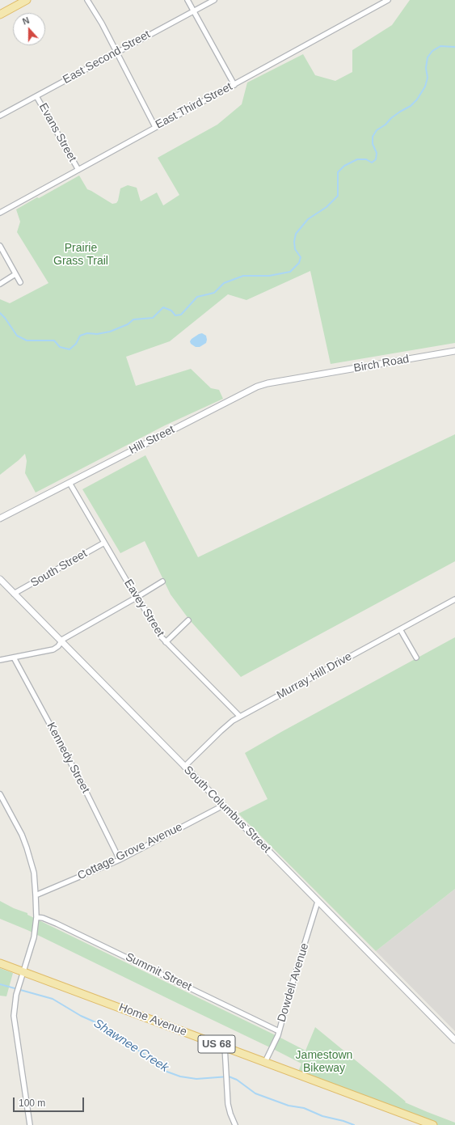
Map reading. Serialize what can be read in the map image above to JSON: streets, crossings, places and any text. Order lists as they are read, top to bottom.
{
  "streets": {
    "main road": ["Home Avenue", "US 68"],
    "street": [
      "East Second Street",
      "East Third Street",
      "Evans Street",
      "Birch Road",
      "Hill Street",
      "South Street",
      "Eavey Street",
      "Murray Hill Drive",
      "Kennedy Street",
      "South Columbus Street",
      "Cottage Grove Avenue",
      "Summit Street",
      "Dowdell Avenue"
    ]
  },
  "crossings": [
    ["East Second Street", "Evans Street"],
    ["East Third Street", "Evans Street"],
    ["Birch Road", "Hill Street"],
    ["Hill Street", "Eavey Street"],
    ["South Street", "Eavey Street"],
    ["South Street", "South Columbus Street"],
    ["Eavey Street", "Murray Hill Drive"],
    ["Murray Hill Drive", "South Columbus Street"],
    ["Kennedy Street", "Cottage Grove Avenue"],
    ["South Columbus Street", "Cottage Grove Avenue"],
    ["South Columbus Street", "Dowdell Avenue"],
    ["Summit Street", "Dowdell Avenue"],
    ["Dowdell Avenue", "Home Avenue"]
  ],
  "water": ["Shawnee Creek"],
  "parks": ["Prairie Grass Trail", "Jamestown Bikeway"],
  "scale_bar": "100 m",
  "north": "top"
}
